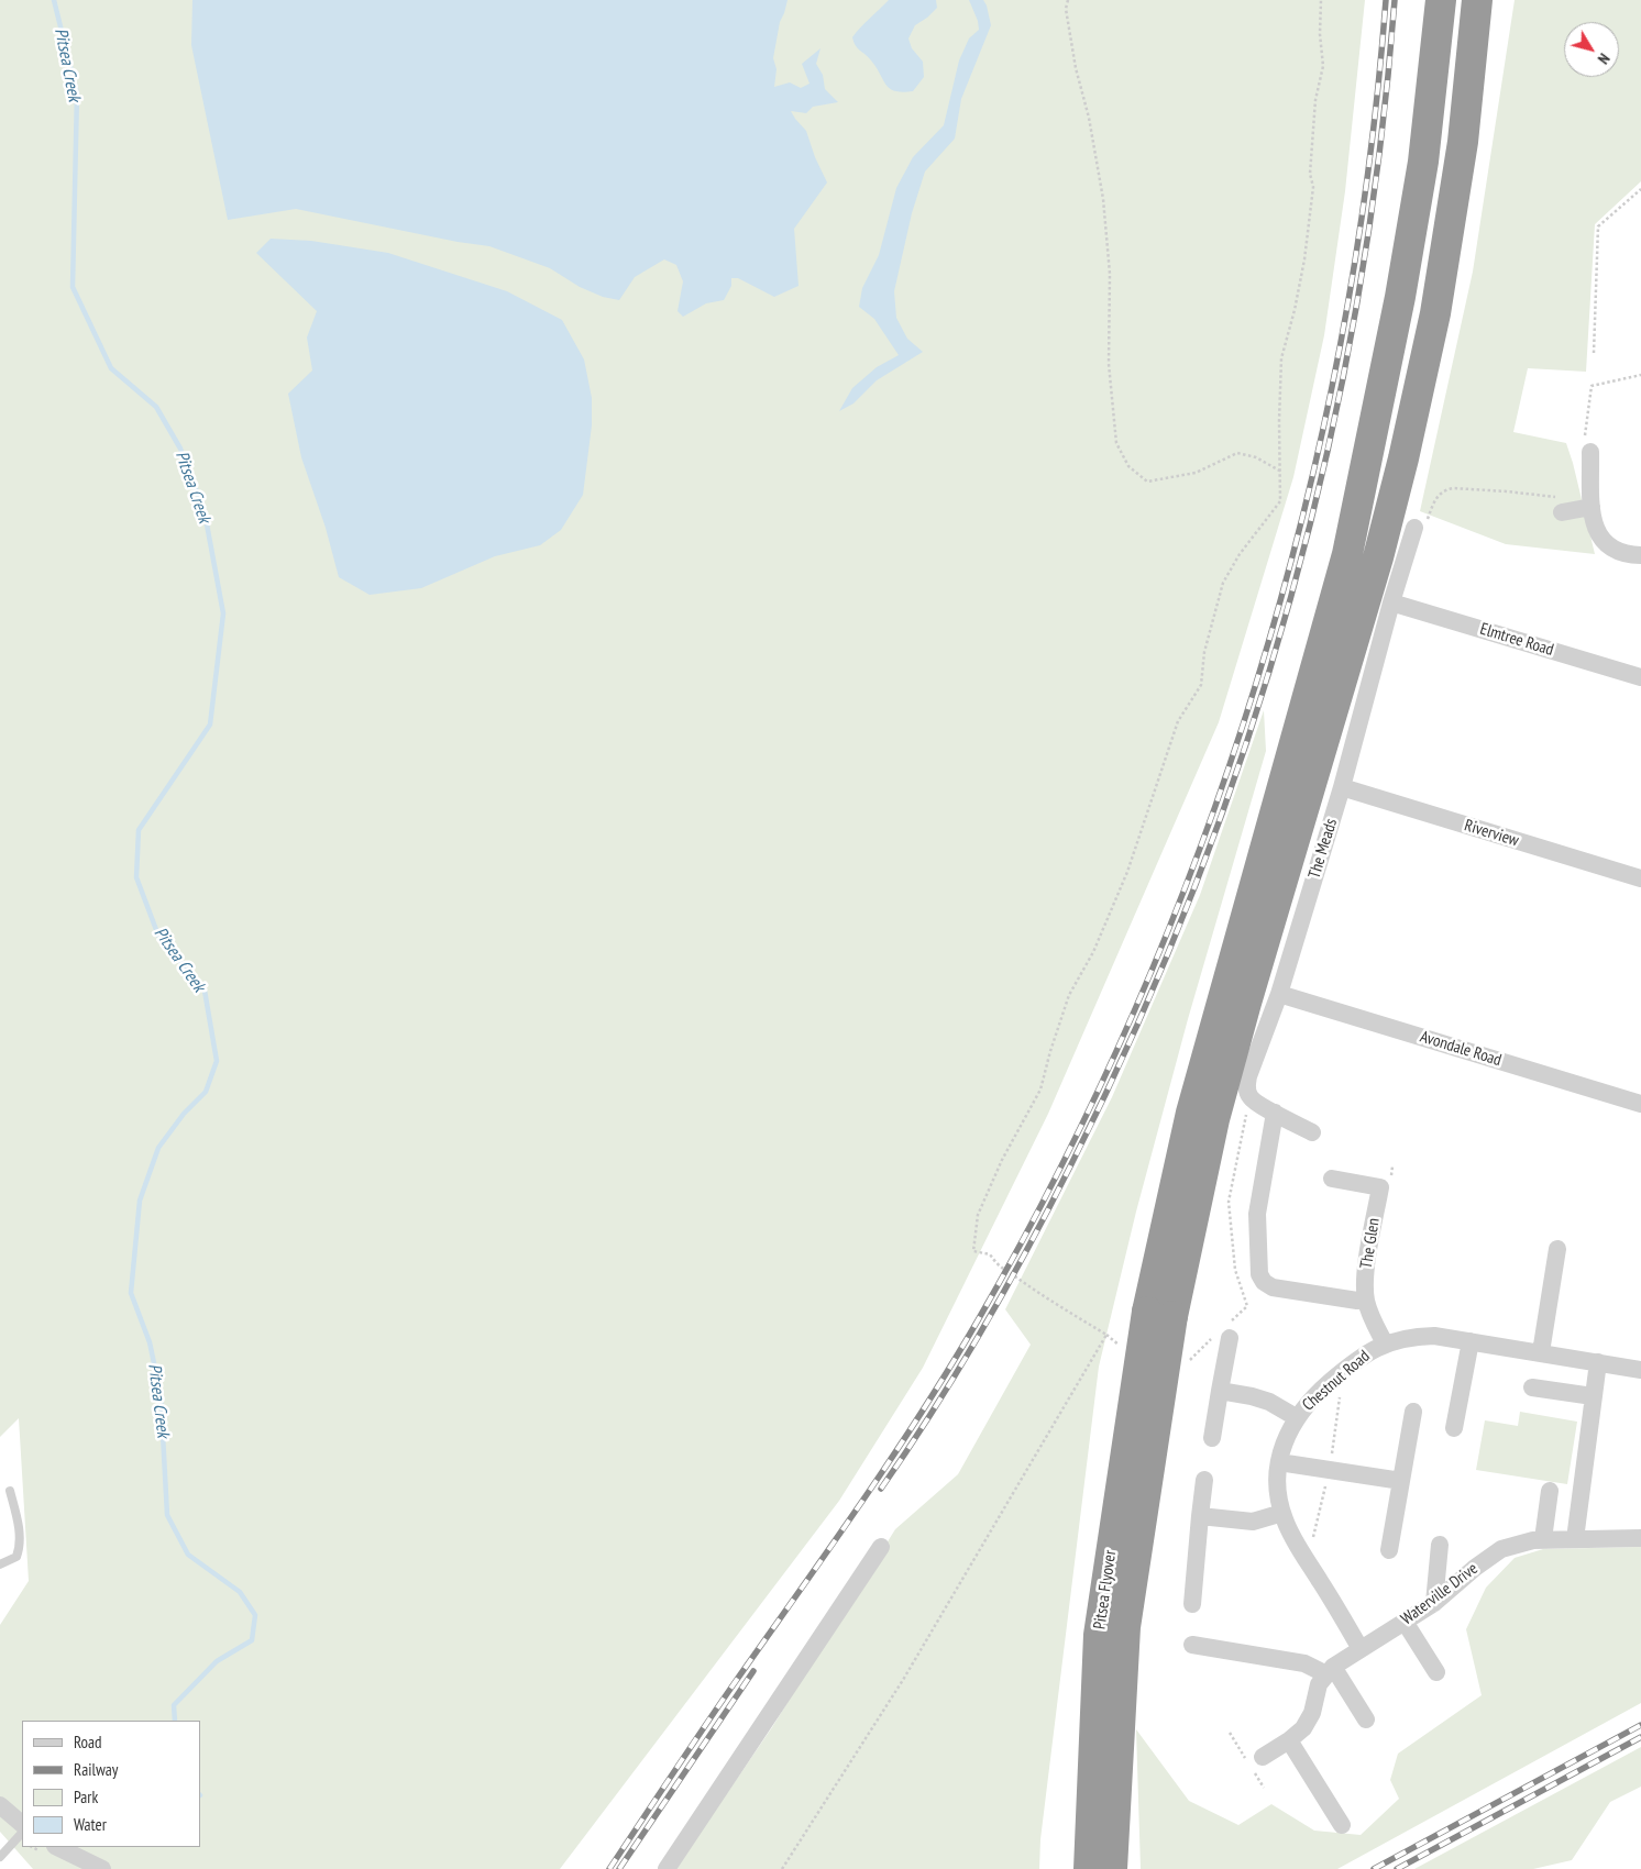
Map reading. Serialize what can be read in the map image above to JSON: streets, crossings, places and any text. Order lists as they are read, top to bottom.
{
  "streets": {
    "highway": ["Pitsea Flyover"],
    "street": [
      "Elmtree Road",
      "Riverview",
      "The Meads",
      "Avondale Road",
      "The Glen",
      "Chestnut Road",
      "Waterville Drive"
    ]
  },
  "crossings": [
    ["Elmtree Road", "The Meads"],
    ["Riverview", "The Meads"],
    ["The Meads", "Avondale Road"],
    ["The Glen", "Chestnut Road"],
    ["Chestnut Road", "Waterville Drive"]
  ],
  "water": ["Pitsea Creek"],
  "legend": [
    "Road",
    "Railway",
    "Park",
    "Water"
  ],
  "north": "bottom right"
}
